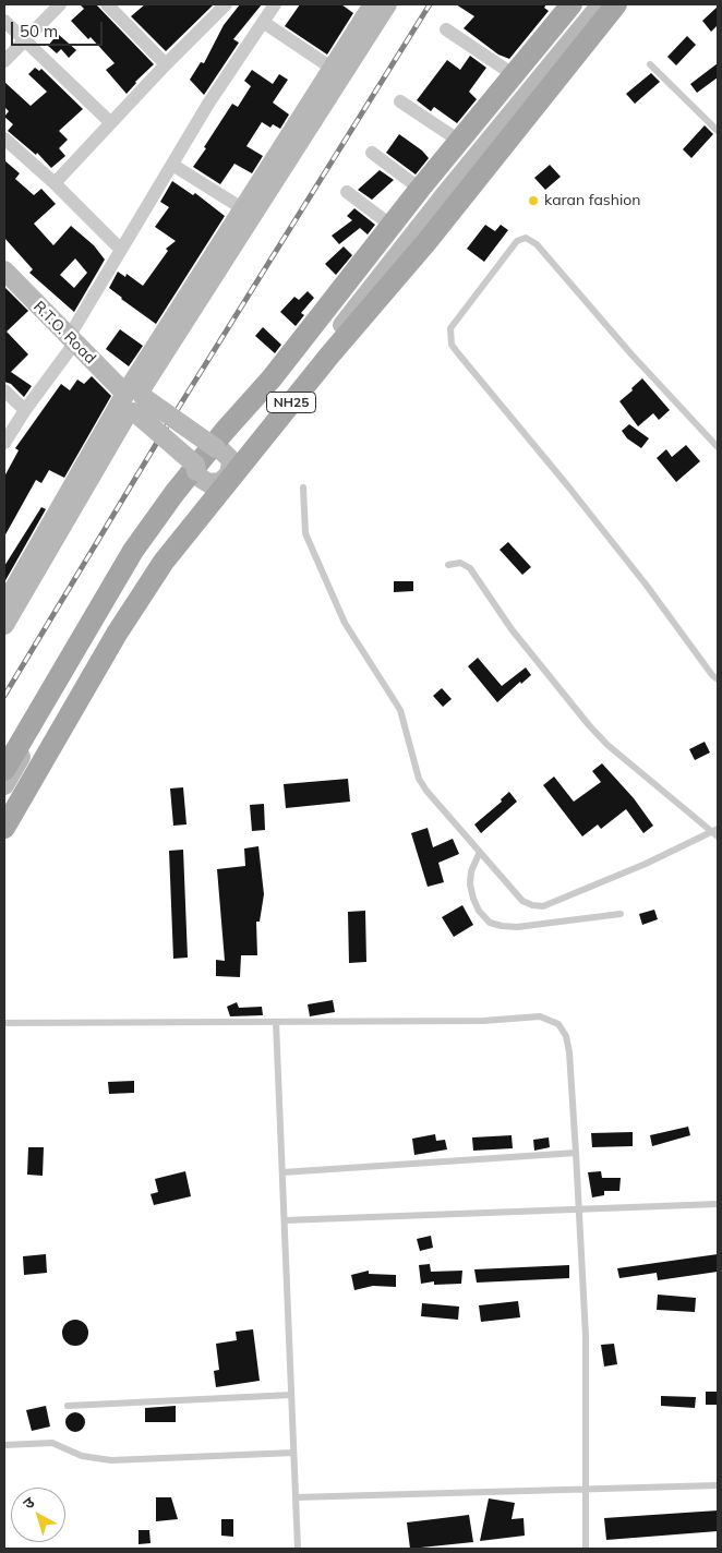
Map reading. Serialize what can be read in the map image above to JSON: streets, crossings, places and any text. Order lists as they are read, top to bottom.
{
  "streets": {
    "main road": ["NH25"],
    "street": ["R.T.O. Road"]
  },
  "places": ["karan fashion"],
  "scale_bar": "50 m",
  "north": "top left"
}
